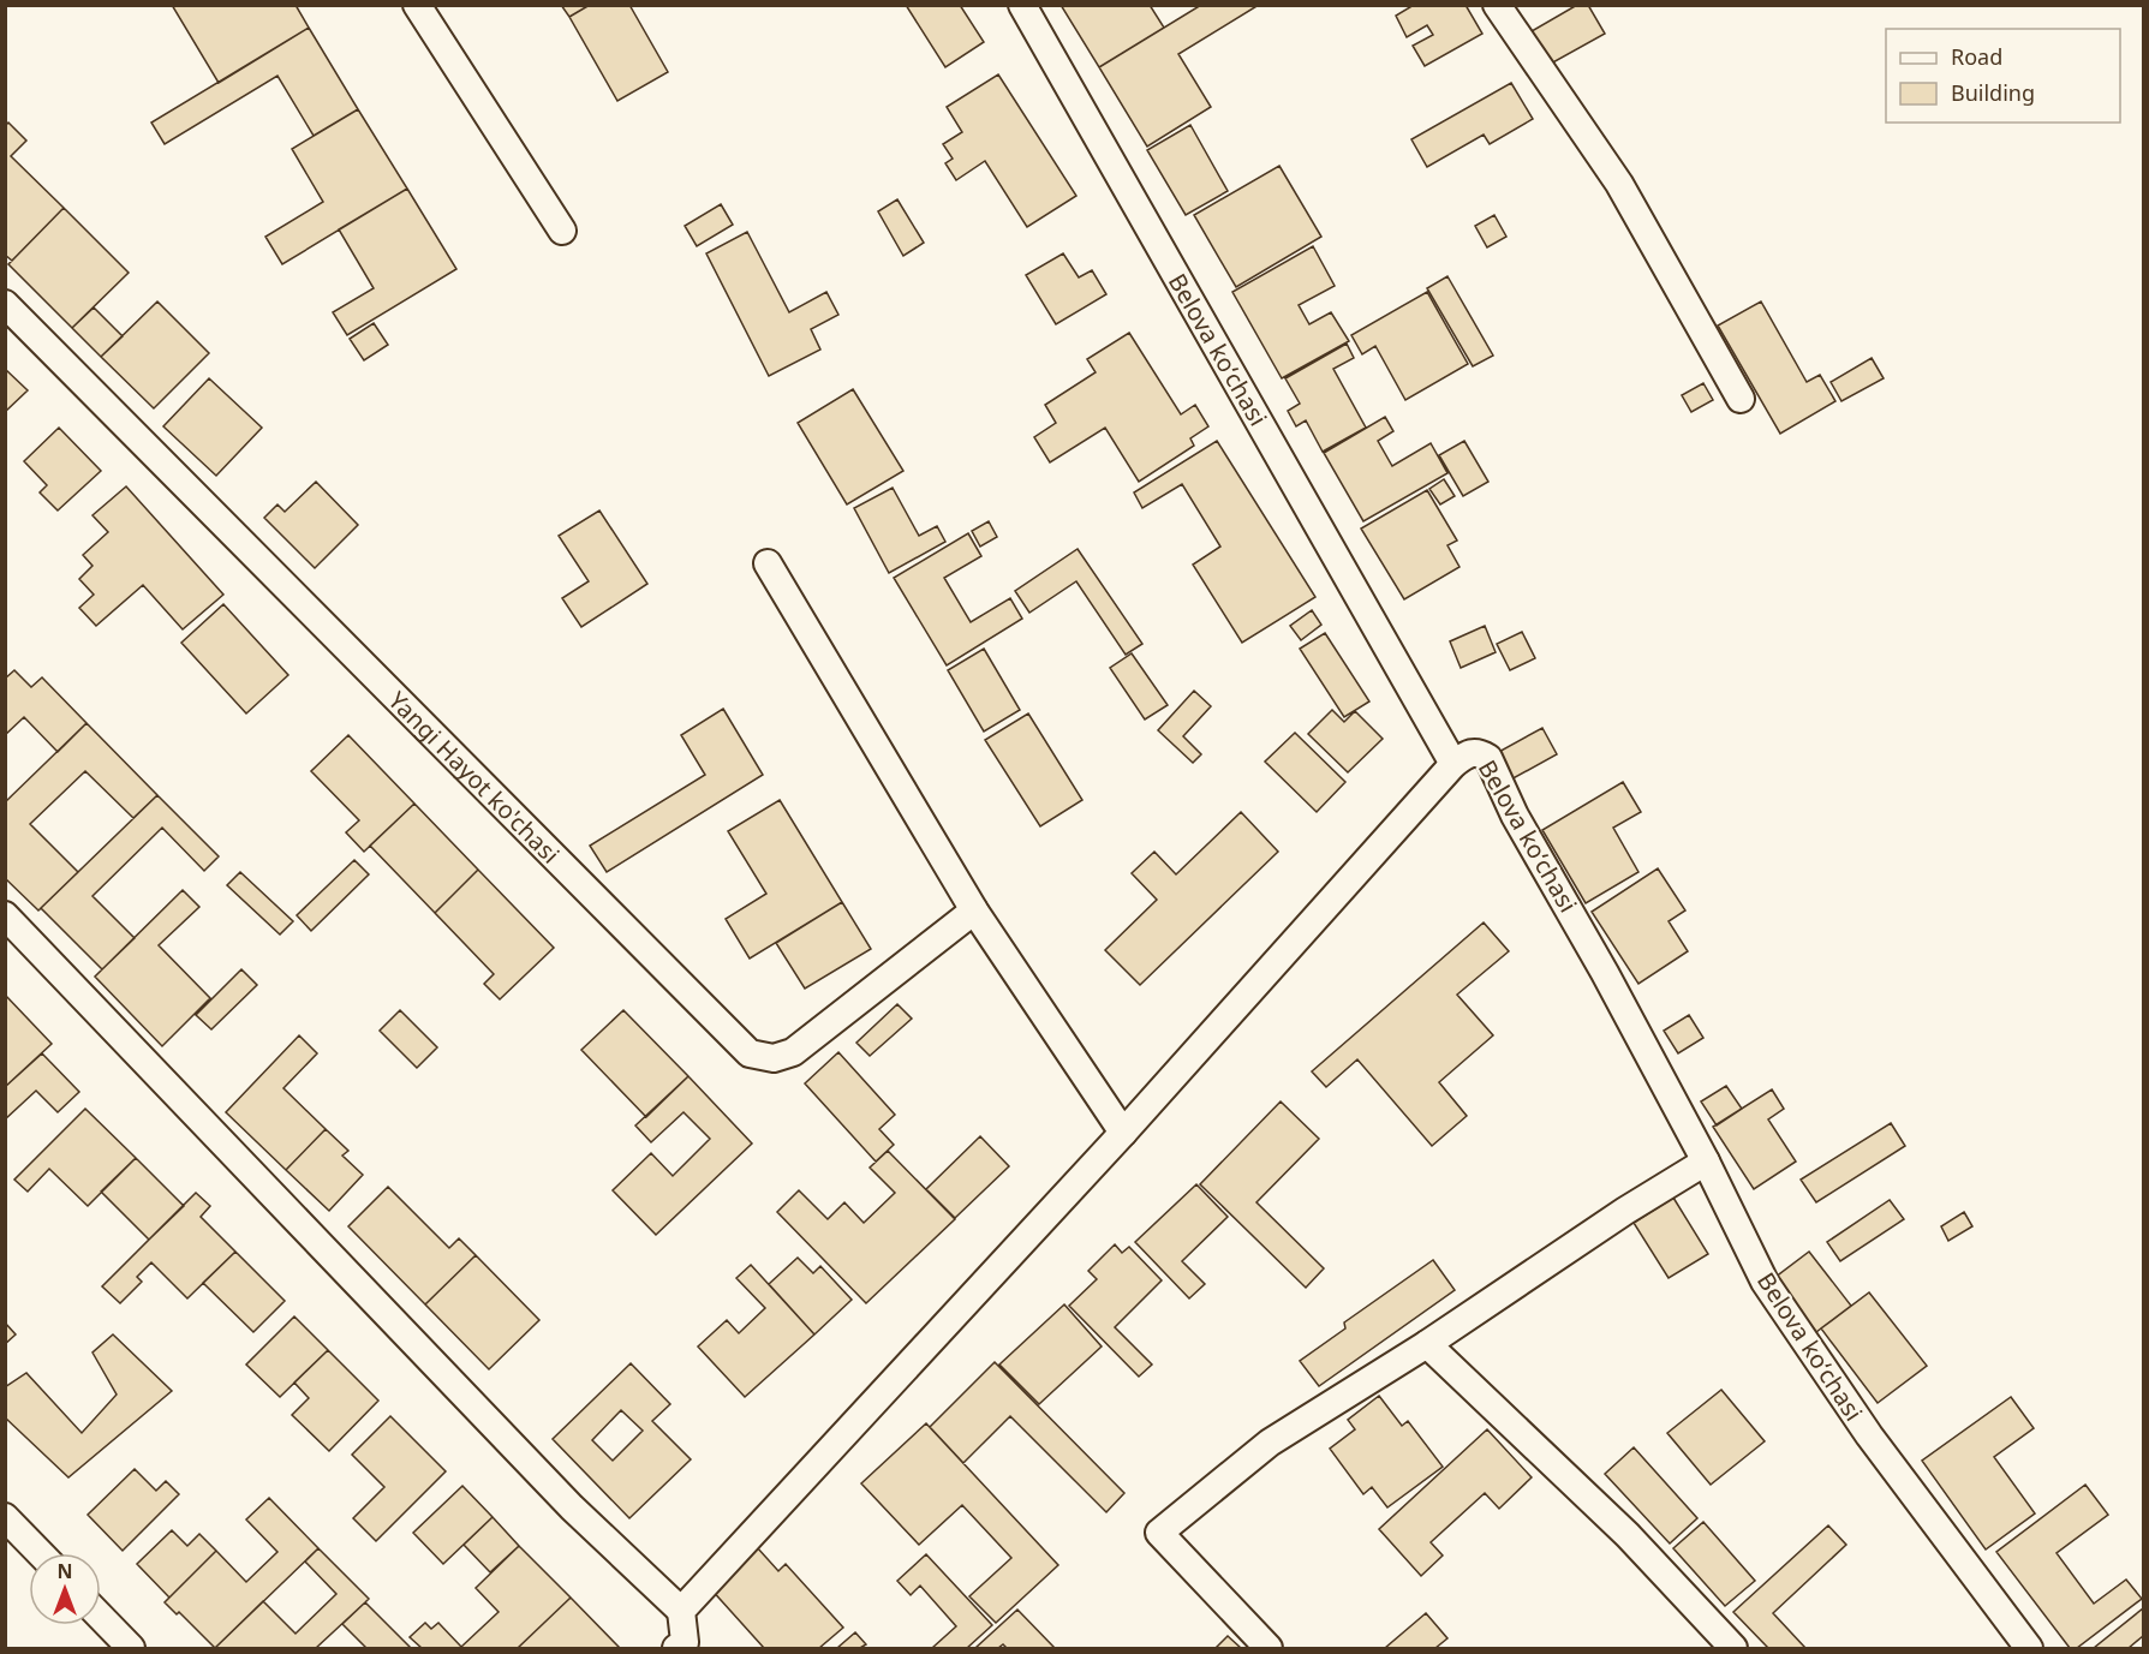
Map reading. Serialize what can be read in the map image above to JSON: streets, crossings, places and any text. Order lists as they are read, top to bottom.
{
  "streets": {
    "street": ["Belova koʻchasi", "Yangi Hayot ko'chasi"]
  },
  "legend": ["Road", "Building"],
  "north": "top"
}
